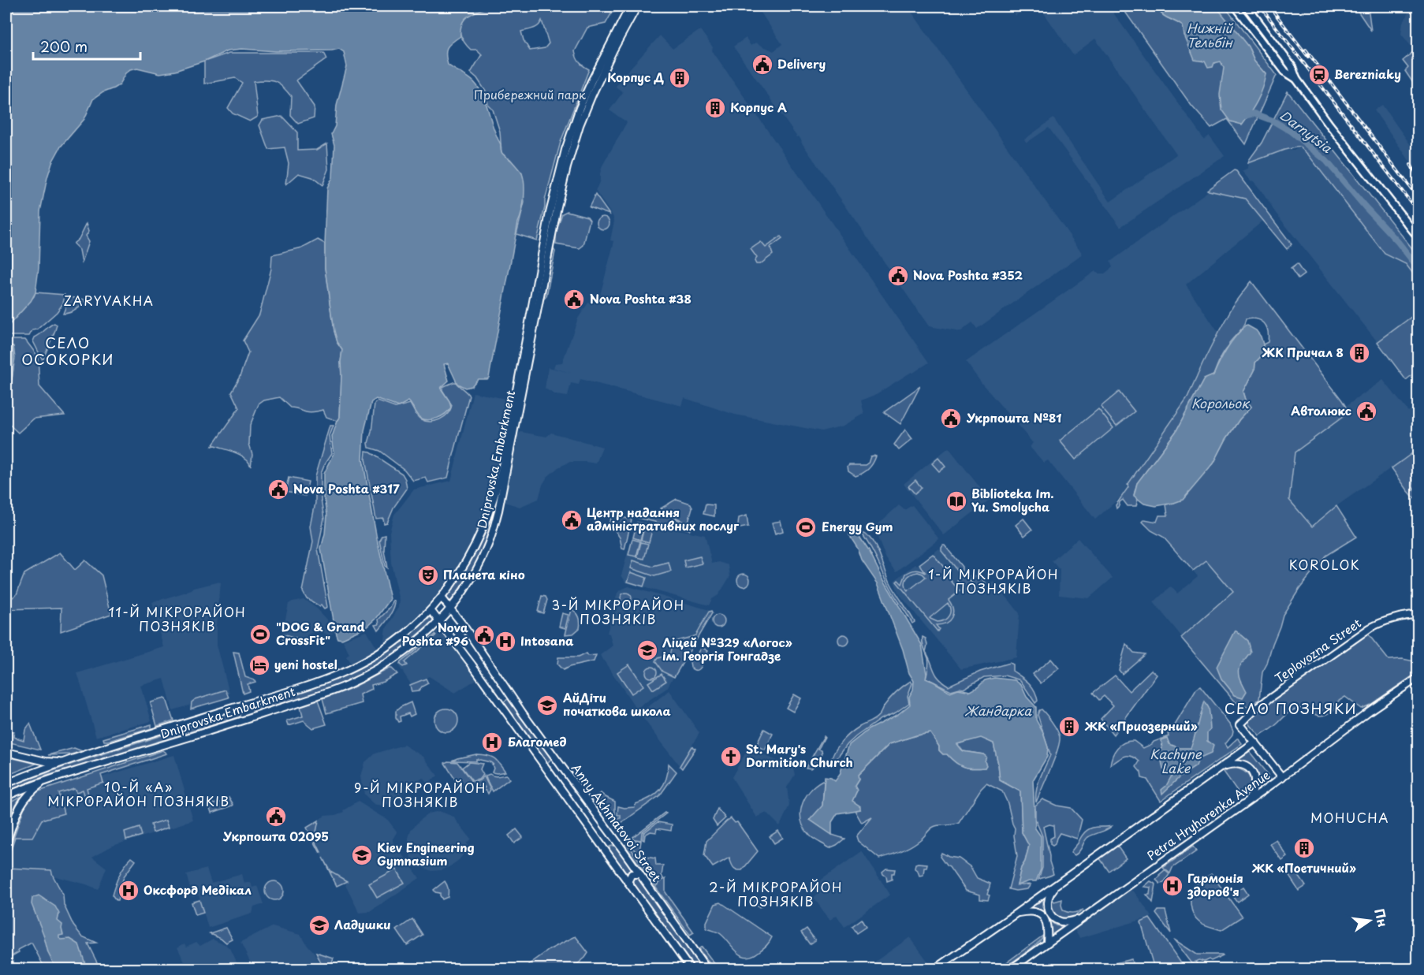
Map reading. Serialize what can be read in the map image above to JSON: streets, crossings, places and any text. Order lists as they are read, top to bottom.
{
  "streets": {
    "main road": [
      "Dniprovska Embarkment",
      "Teplovozna Street",
      "Petra Hryhorenka Avenue",
      "Anny Akhmatovoi Street"
    ]
  },
  "crossings": [
    ["Dniprovska Embarkment", "Anny Akhmatovoi Street"]
  ],
  "districts": [
    "ZARYVAKHA",
    "СЕЛО ОСОКОРКИ",
    "KOROLOK",
    "1-Й МІКРОРАЙОН ПОЗНЯКІВ",
    "3-Й МІКРОРАЙОН ПОЗНЯКІВ",
    "11-Й МІКРОРАЙОН ПОЗНЯКІВ",
    "СЕЛО ПОЗНЯКИ",
    "10-Й «А» МІКРОРАЙОН ПОЗНЯКІВ",
    "9-Й МІКРОРАЙОН ПОЗНЯКІВ",
    "MOHUCHA",
    "2-Й МІКРОРАЙОН ПОЗНЯКІВ"
  ],
  "water": [
    "Нижній Тельбін",
    "Darnytsia",
    "Корольок",
    "Жандарка",
    "Kachyne Lake"
  ],
  "parks": ["Прибережний парк"],
  "places": {
    "public building": [
      "Delivery",
      "Nova Poshta #352",
      "Nova Poshta #38",
      "Автолюкс",
      "Укрпошта №81",
      "Nova Poshta #317",
      "Центр надання адміністративних послуг",
      "Nova Poshta #96",
      "Укрпошта 02095"
    ],
    "station": ["Berezniaky"],
    "building": [
      "Корпус Д",
      "Корпус А",
      "ЖК Причал 8",
      "ЖК «Приозерний»",
      "ЖК «Поетичний»"
    ],
    "library": ["Biblioteka Im. Yu. Smolycha"],
    "sports": ["Energy Gym", "\"DOG & Grand CrossFit\""],
    "theatre": ["Планета кіно"],
    "hospital": [
      "Intosana",
      "Благомед",
      "Гармонія здоров'я",
      "Оксфорд Медікал"
    ],
    "school or university": [
      "Ліцей №329 «Логос» ім. Георгія Гонгадзе",
      "АйДіти початкова школа",
      "Kiev Engineering Gymnasium",
      "Ладушки"
    ],
    "hotel": ["yeni hostel"],
    "church": ["St. Mary's Dormition Church"]
  },
  "scale_bar": "200 m",
  "north": "right"
}
